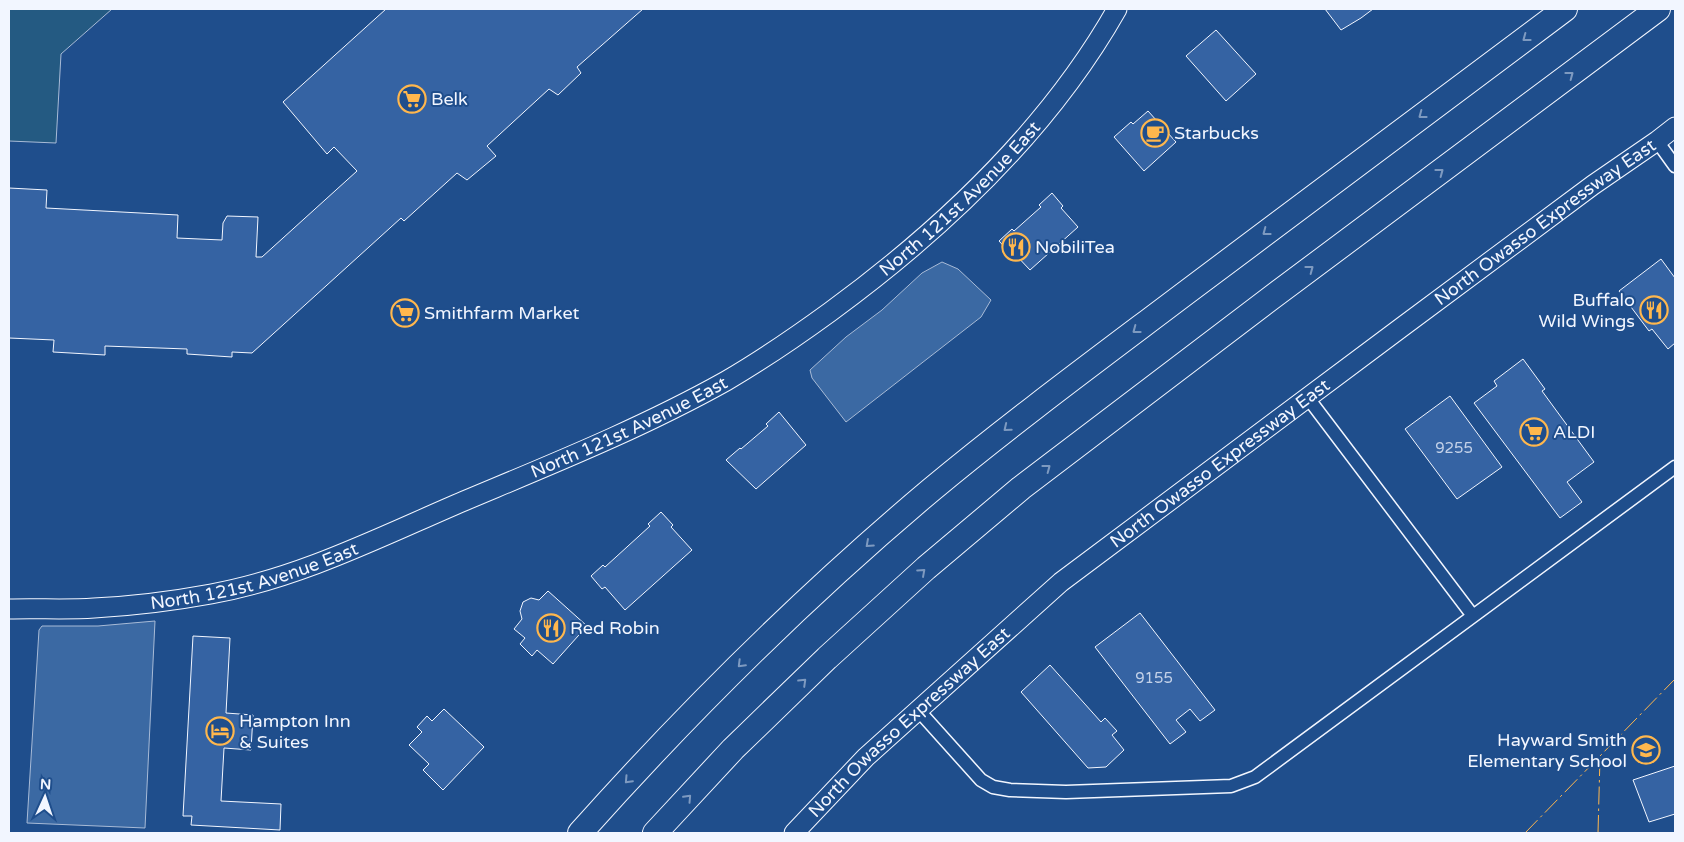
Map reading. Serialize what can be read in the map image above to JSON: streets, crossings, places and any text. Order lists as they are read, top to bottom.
{
  "streets": {
    "street": ["North 121st Avenue East", "North Owasso Expressway East"]
  },
  "places": {
    "supermarket": ["Belk", "Smithfarm Market", "ALDI"],
    "cafe": ["Starbucks"],
    "restaurant": ["NobiliTea", "Buffalo Wild Wings", "Red Robin"],
    "hotel": ["Hampton Inn & Suites"],
    "school or university": ["Hayward Smith Elementary School"]
  },
  "house_numbers": ["9255", "9155"],
  "north": "top"
}
